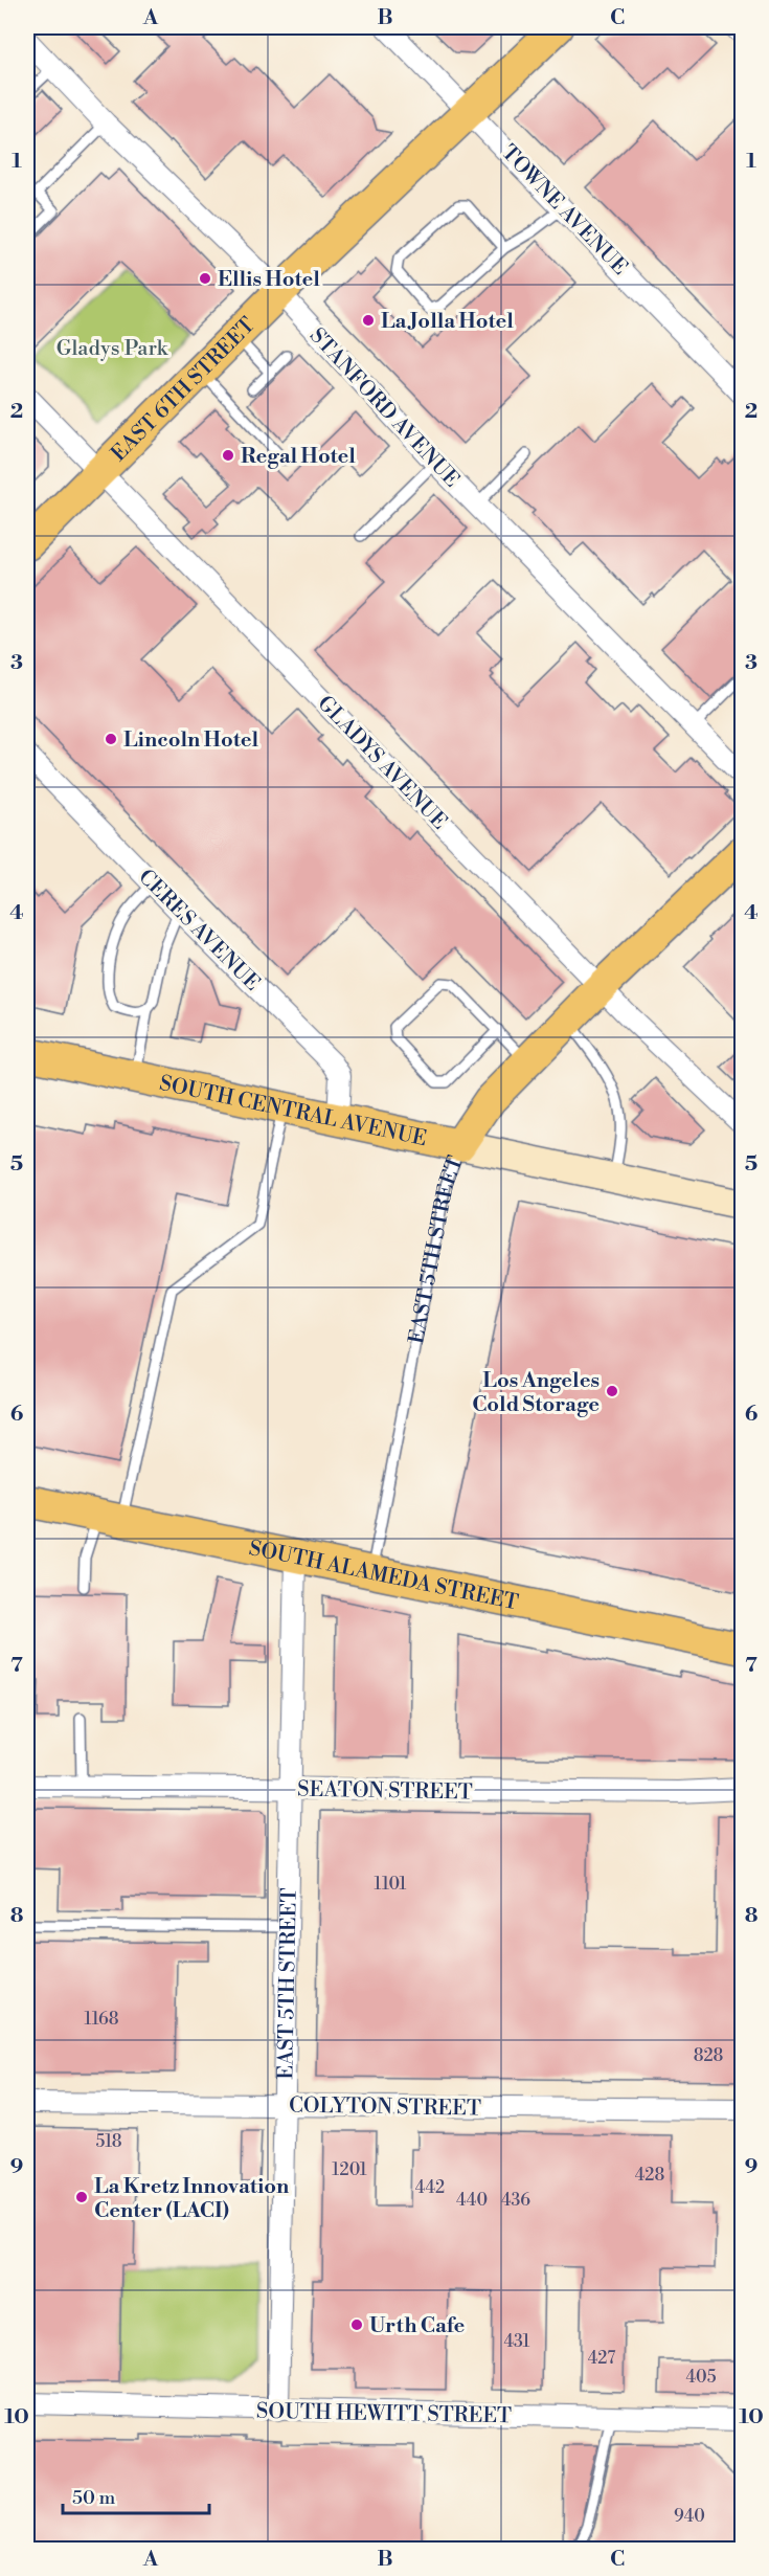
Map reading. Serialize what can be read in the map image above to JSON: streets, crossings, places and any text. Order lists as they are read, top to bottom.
{
  "streets": {
    "main road": [
      "EAST 6TH STREET",
      "SOUTH CENTRAL AVENUE",
      "EAST 5TH STREET",
      "SOUTH ALAMEDA STREET"
    ],
    "street": [
      "TOWNE AVENUE",
      "STANFORD AVENUE",
      "GLADYS AVENUE",
      "CERES AVENUE",
      "SEATON STREET",
      "COLYTON STREET",
      "SOUTH HEWITT STREET"
    ]
  },
  "crossings": [
    ["TOWNE AVENUE", "EAST 6TH STREET"],
    ["EAST 6TH STREET", "STANFORD AVENUE"],
    ["EAST 6TH STREET", "GLADYS AVENUE"],
    ["GLADYS AVENUE", "EAST 5TH STREET"],
    ["CERES AVENUE", "SOUTH CENTRAL AVENUE"],
    ["SOUTH CENTRAL AVENUE", "EAST 5TH STREET"],
    ["EAST 5TH STREET", "SOUTH ALAMEDA STREET"],
    ["EAST 5TH STREET", "SEATON STREET"],
    ["EAST 5TH STREET", "COLYTON STREET"],
    ["EAST 5TH STREET", "SOUTH HEWITT STREET"]
  ],
  "parks": ["Gladys Park"],
  "places": [
    "Ellis Hotel",
    "La Jolla Hotel",
    "Regal Hotel",
    "Lincoln Hotel",
    "Los Angeles Cold Storage",
    "La Kretz Innovation Center (LACI)",
    "Urth Cafe"
  ],
  "house_numbers": [
    "1101",
    "1168",
    "828",
    "518",
    "1201",
    "428",
    "442",
    "440",
    "436",
    "431",
    "427",
    "405",
    "940"
  ],
  "scale_bar": "50 m",
  "grid": {
    "columns": ["A", "B", "C"],
    "rows": [
      "1",
      "2",
      "3",
      "4",
      "5",
      "6",
      "7",
      "8",
      "9",
      "10"
    ]
  }
}
